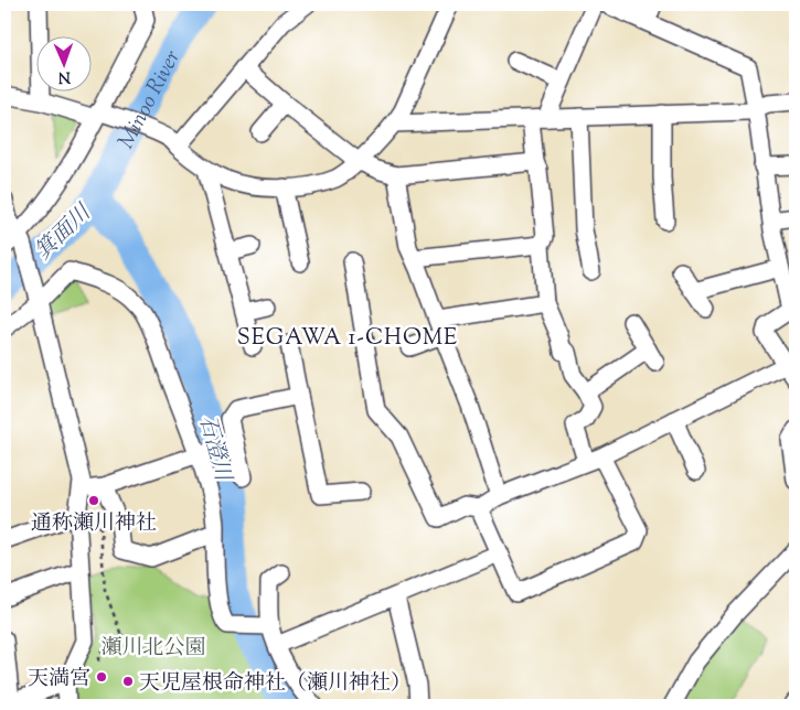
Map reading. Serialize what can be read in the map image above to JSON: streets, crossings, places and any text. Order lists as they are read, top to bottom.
{
  "districts": ["SEGAWA 1-CHOME"],
  "water": ["Minoo River", "箕面川", "石澄川"],
  "parks": ["瀬川北公園"],
  "places": ["通称瀬川神社", "天満宮", "天児屋根命神社（瀬川神社）"],
  "north": "bottom"
}
